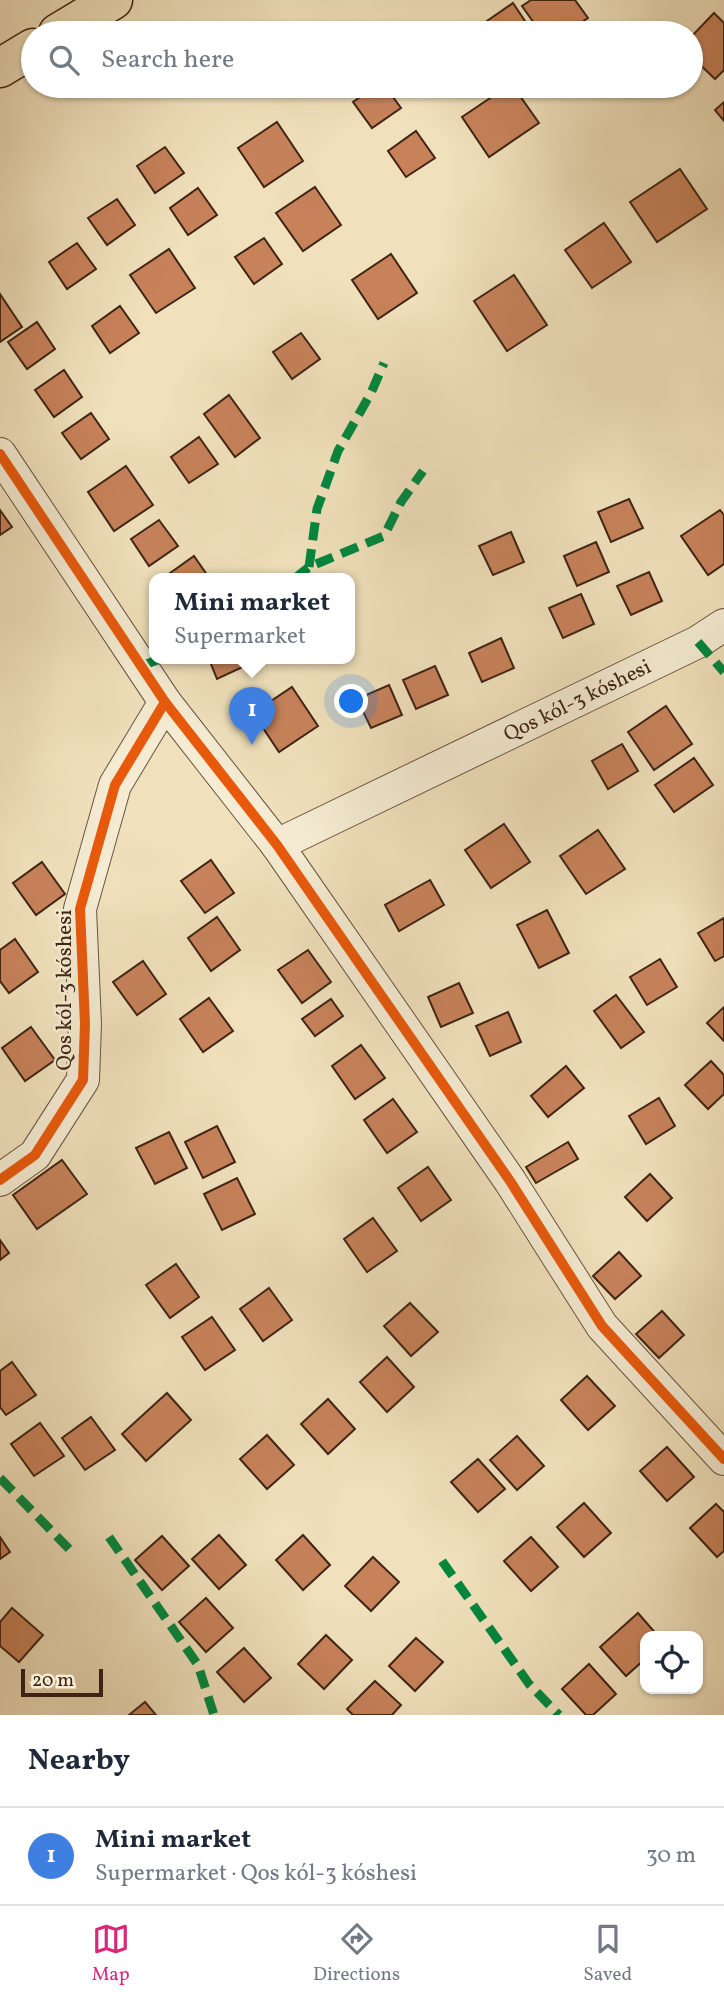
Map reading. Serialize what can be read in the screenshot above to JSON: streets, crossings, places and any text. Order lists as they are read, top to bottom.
{
  "streets": {
    "street": ["Qos kól-3 kóshesi"]
  },
  "scale_bar": "20 m",
  "page": {
    "search": "Search here",
    "popup": ["Mini market", "Supermarket"],
    "pins": "1",
    "scale": "20 m",
    "heading": "Nearby",
    "list": [
      {
        "mark": "1",
        "name": "Mini market",
        "note": "Supermarket · Qos kól-3 kóshesi",
        "value": "30 m"
      }
    ],
    "nav": ["Map", "Directions", "Saved"]
  }
}
